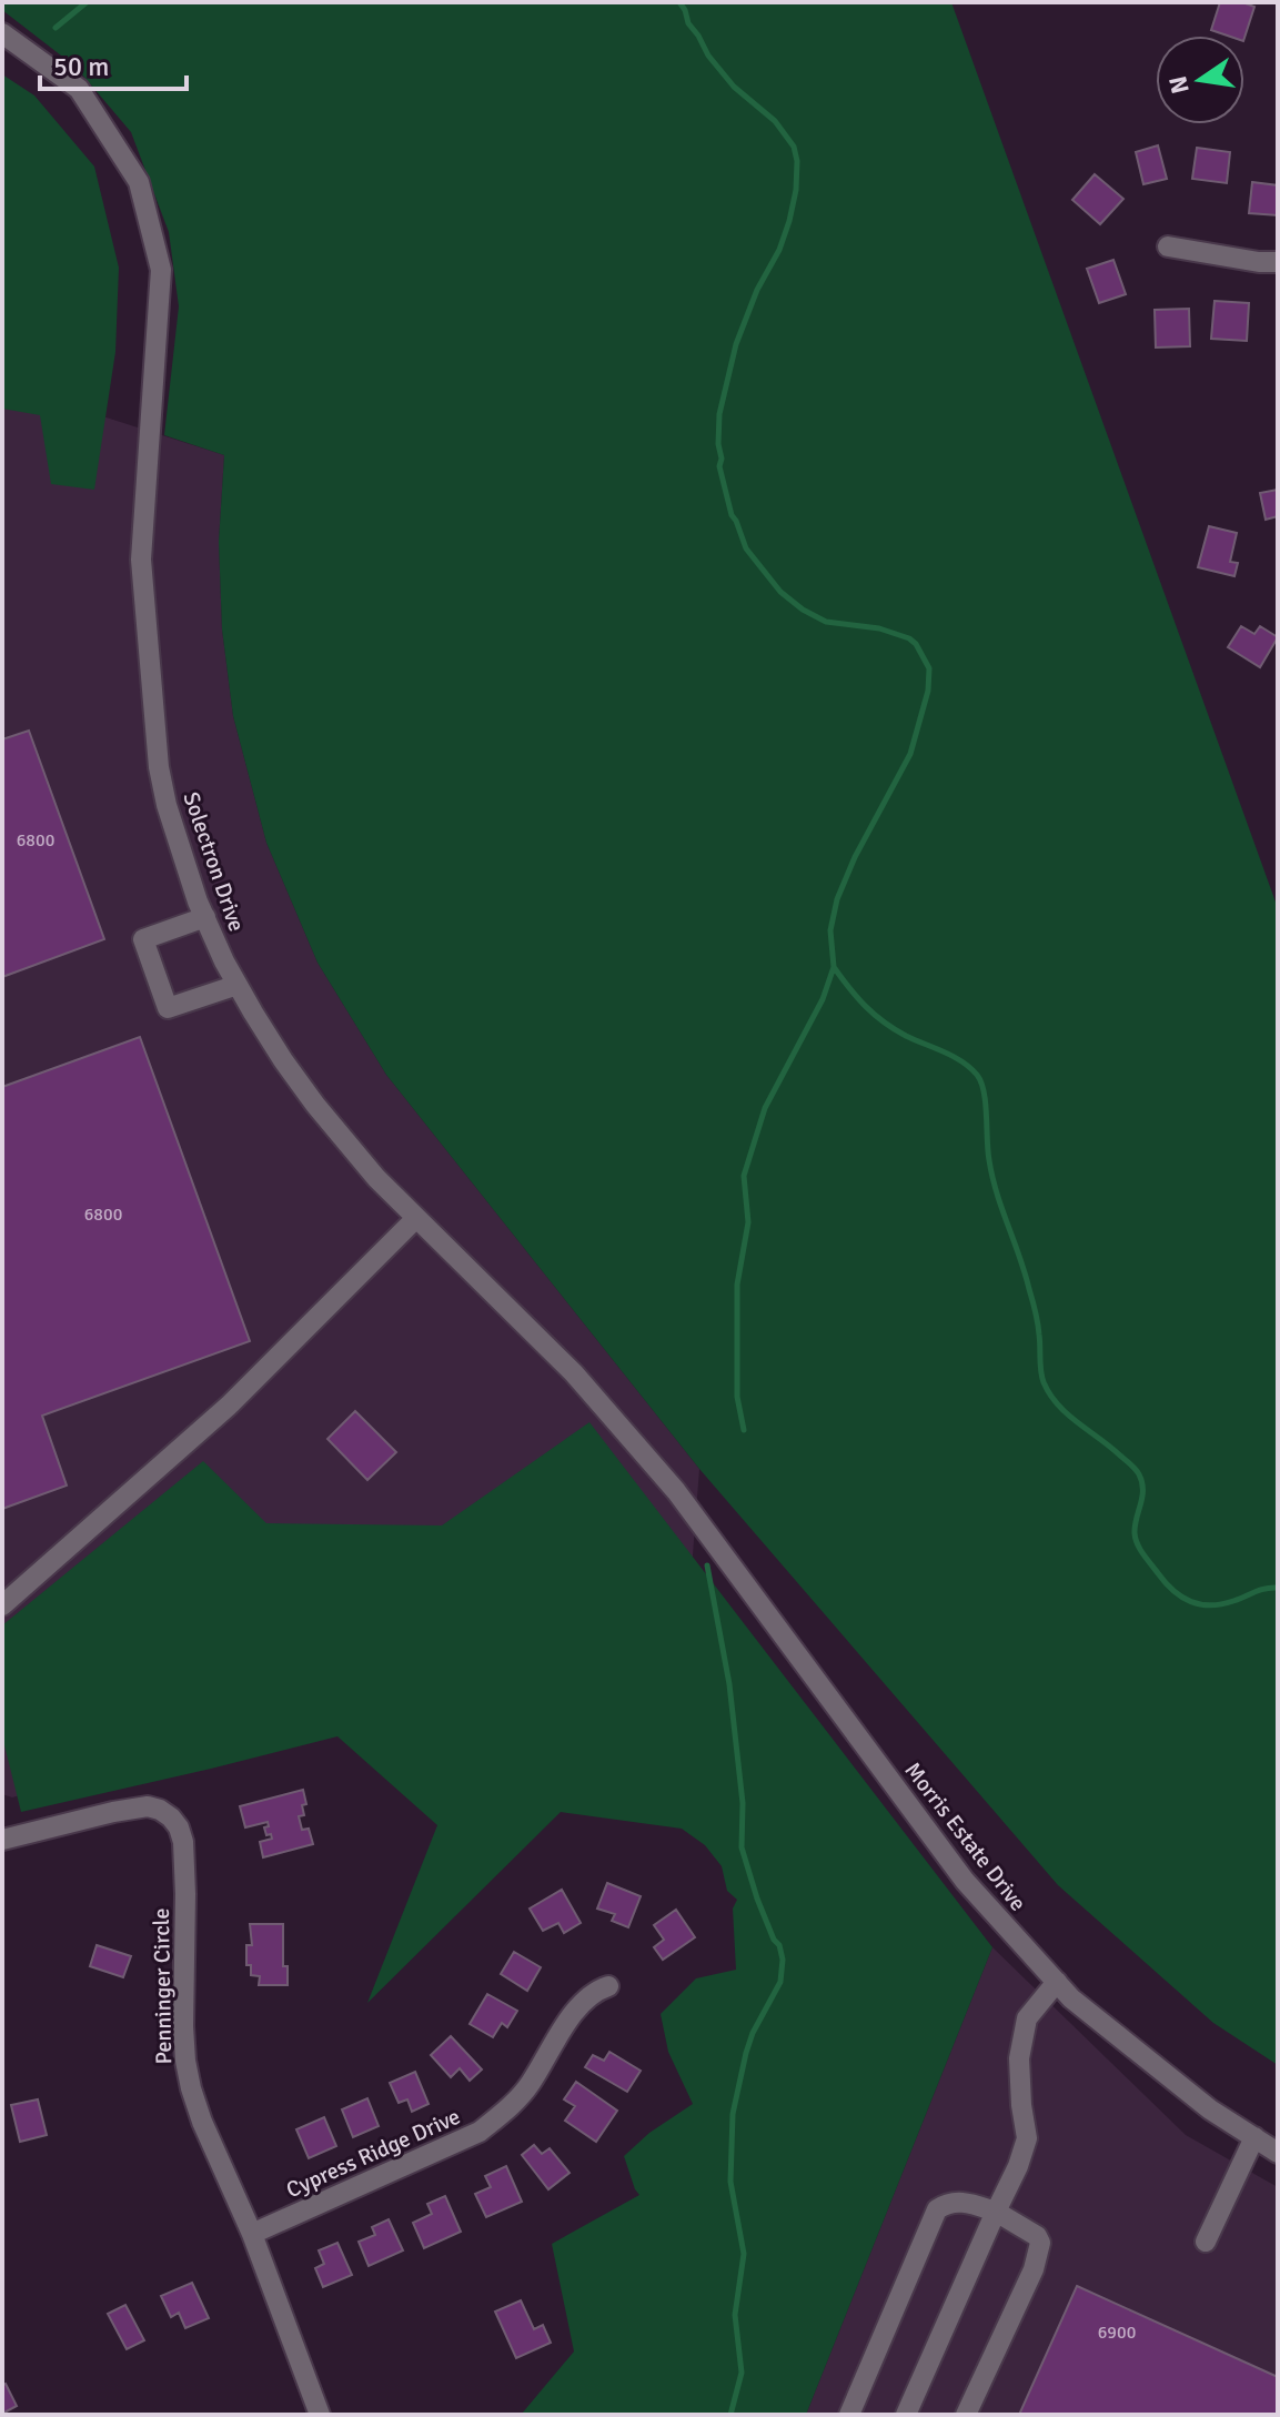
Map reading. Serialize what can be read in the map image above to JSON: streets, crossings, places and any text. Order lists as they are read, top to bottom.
{
  "streets": {
    "street": [
      "Solectron Drive",
      "Morris Estate Drive",
      "Penninger Circle",
      "Cypress Ridge Drive"
    ]
  },
  "crossings": [
    ["Solectron Drive", "Morris Estate Drive"],
    ["Penninger Circle", "Cypress Ridge Drive"]
  ],
  "house_numbers": ["6800", "6800", "6900"],
  "scale_bar": "50 m",
  "north": "left"
}
